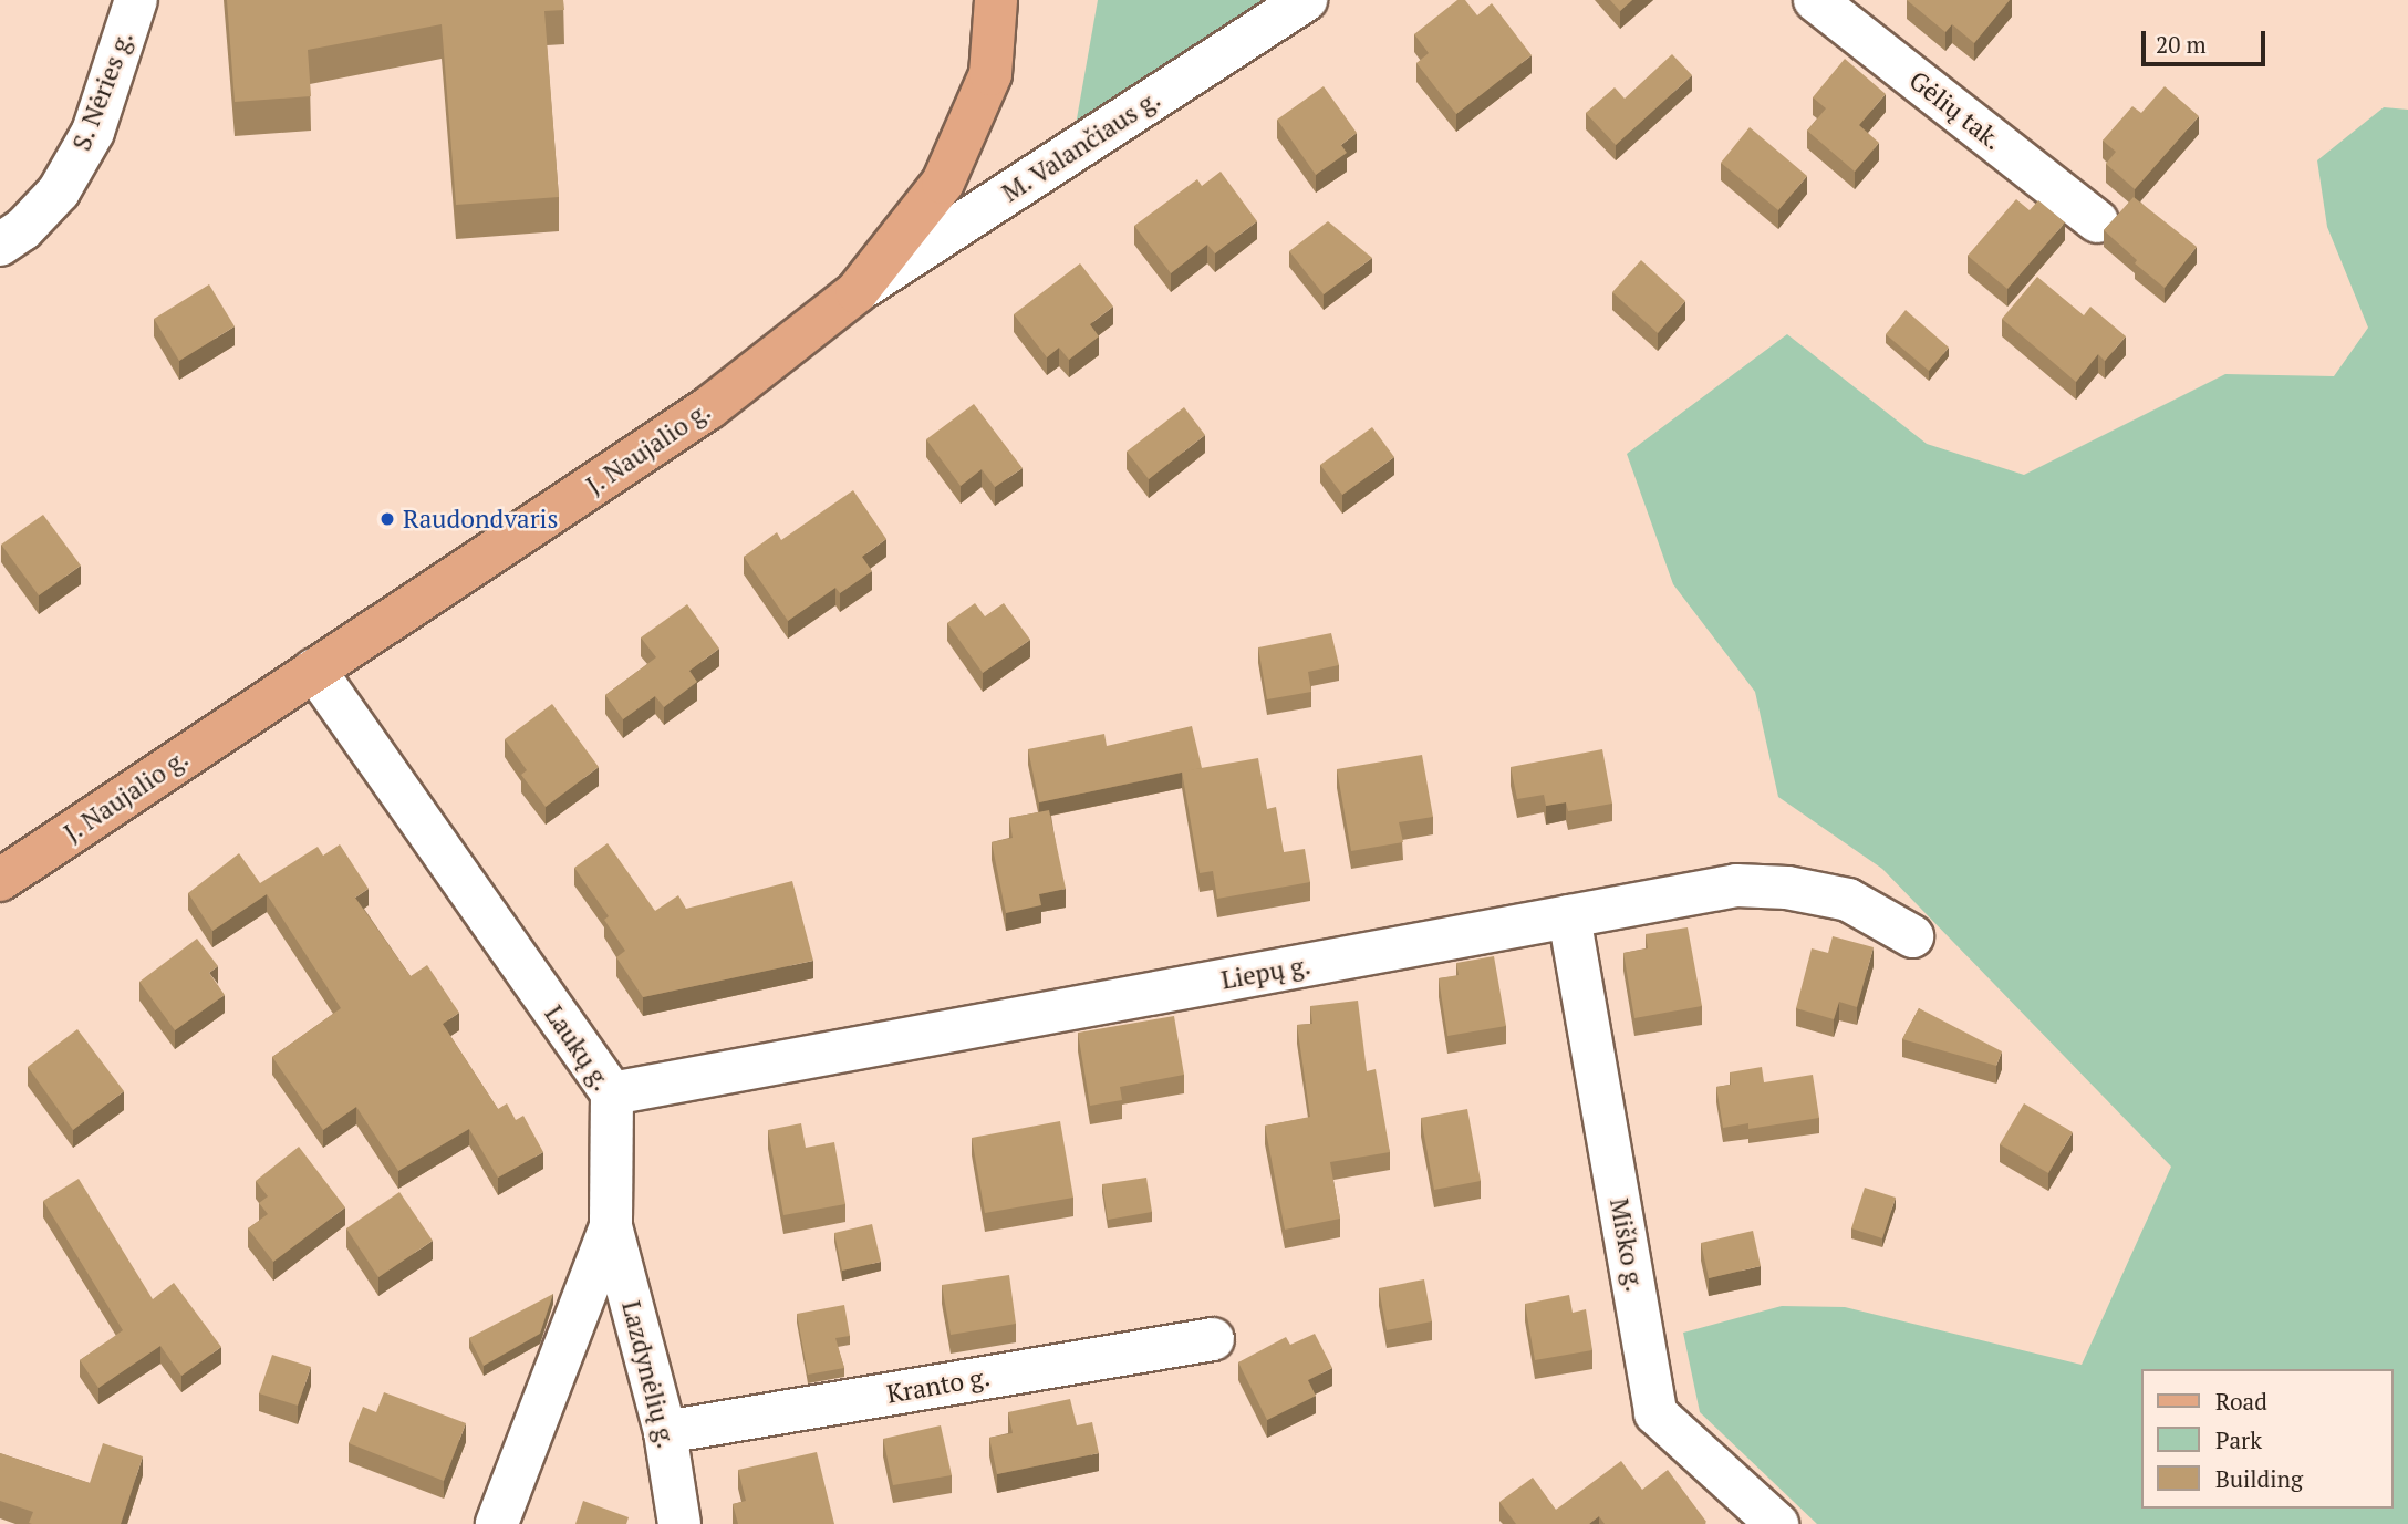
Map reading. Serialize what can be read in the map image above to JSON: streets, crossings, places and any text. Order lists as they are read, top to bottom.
{
  "streets": {
    "main road": ["J. Naujalio g."],
    "street": [
      "S. Nėries g.",
      "Gėlių tak.",
      "M. Valančiaus g.",
      "Liepų g.",
      "Laukų g.",
      "Miško g.",
      "Lazdynėlių g.",
      "Kranto g."
    ]
  },
  "crossings": [
    ["M. Valančiaus g.", "J. Naujalio g."],
    ["J. Naujalio g.", "Laukų g."],
    ["Liepų g.", "Laukų g."],
    ["Liepų g.", "Miško g."],
    ["Laukų g.", "Lazdynėlių g."],
    ["Lazdynėlių g.", "Kranto g."]
  ],
  "places": ["Raudondvaris"],
  "legend": ["Road", "Park", "Building"],
  "scale_bar": "20 m"
}
